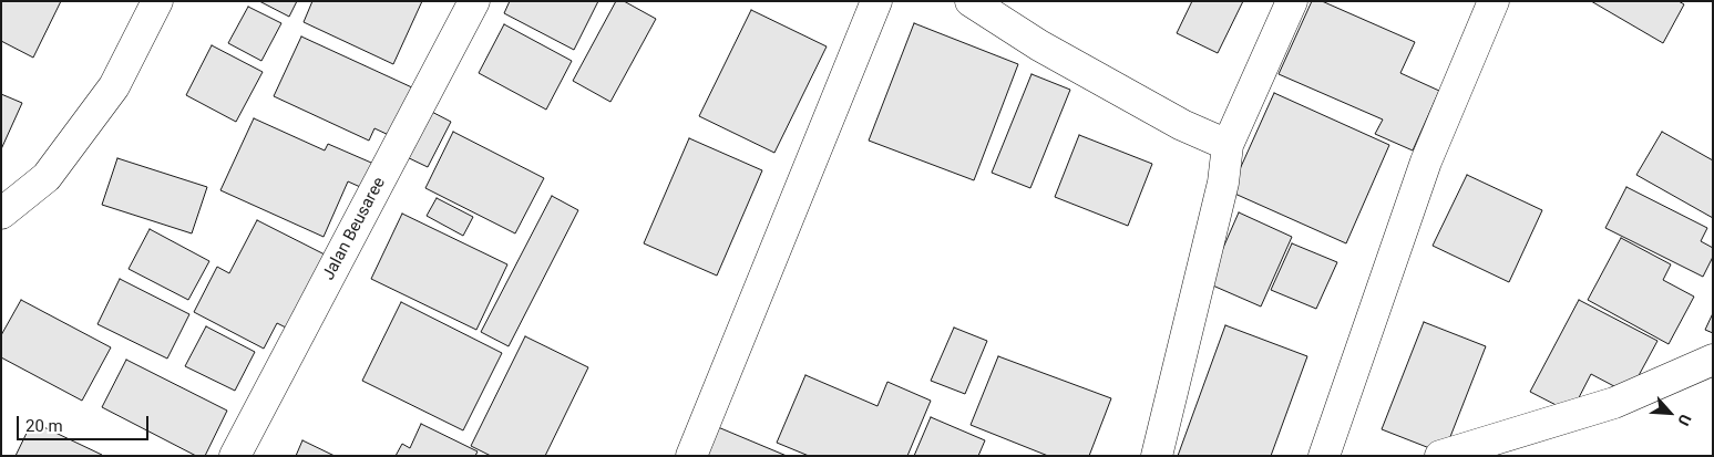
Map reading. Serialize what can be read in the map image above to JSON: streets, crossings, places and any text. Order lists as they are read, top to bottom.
{
  "streets": {
    "street": ["Jalan Beusaree"]
  },
  "scale_bar": "20 m",
  "north": "bottom right"
}
